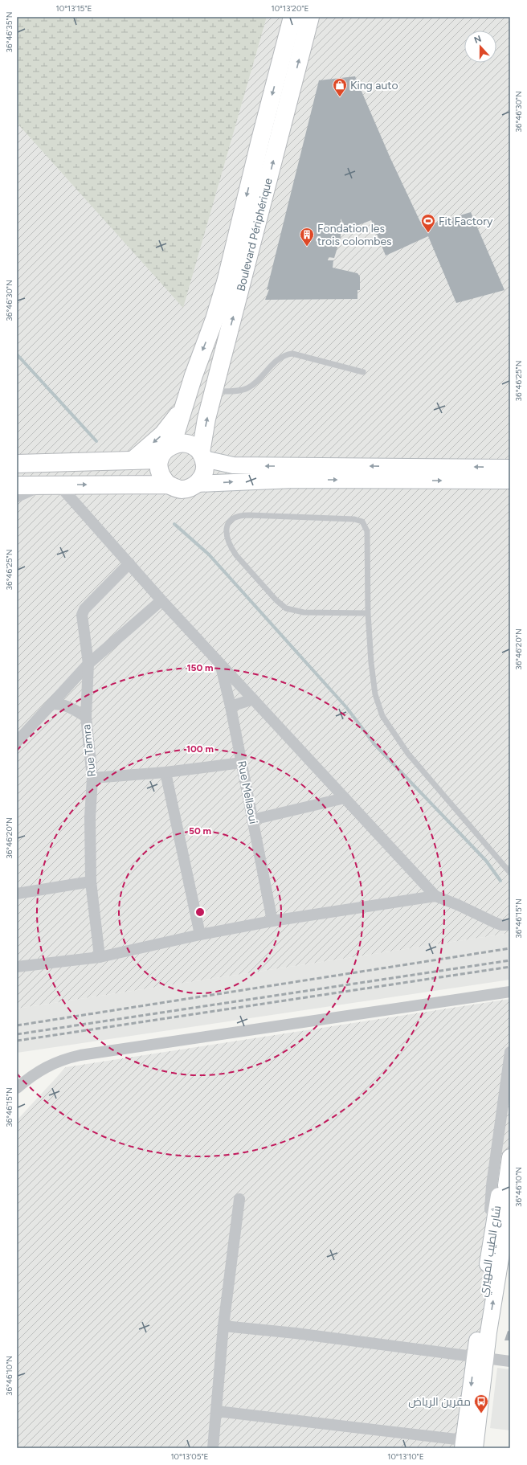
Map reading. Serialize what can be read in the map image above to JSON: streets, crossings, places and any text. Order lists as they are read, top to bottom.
{
  "streets": {
    "highway": ["Boulevard Périphérique"],
    "street": ["Rue Tamra", "Rue Mellaoui", "شارع الطيب المهيري"]
  },
  "places": {
    "shop": ["King auto"],
    "sports": ["Fit Factory"],
    "building": ["Fondation les trois colombes"],
    "bus stop": ["مقرين الرياض"]
  },
  "north": "top",
  "coordinates": [
    "10°13'15\"E",
    "10°13'20\"E",
    "36°46'35\"N",
    "36°46'30\"N",
    "36°46'25\"N",
    "36°46'20\"N",
    "36°46'15\"N",
    "36°46'10\"N",
    "10°13'05\"E",
    "10°13'10\"E"
  ],
  "rings": ["150 m", "100 m", "50 m"]
}
